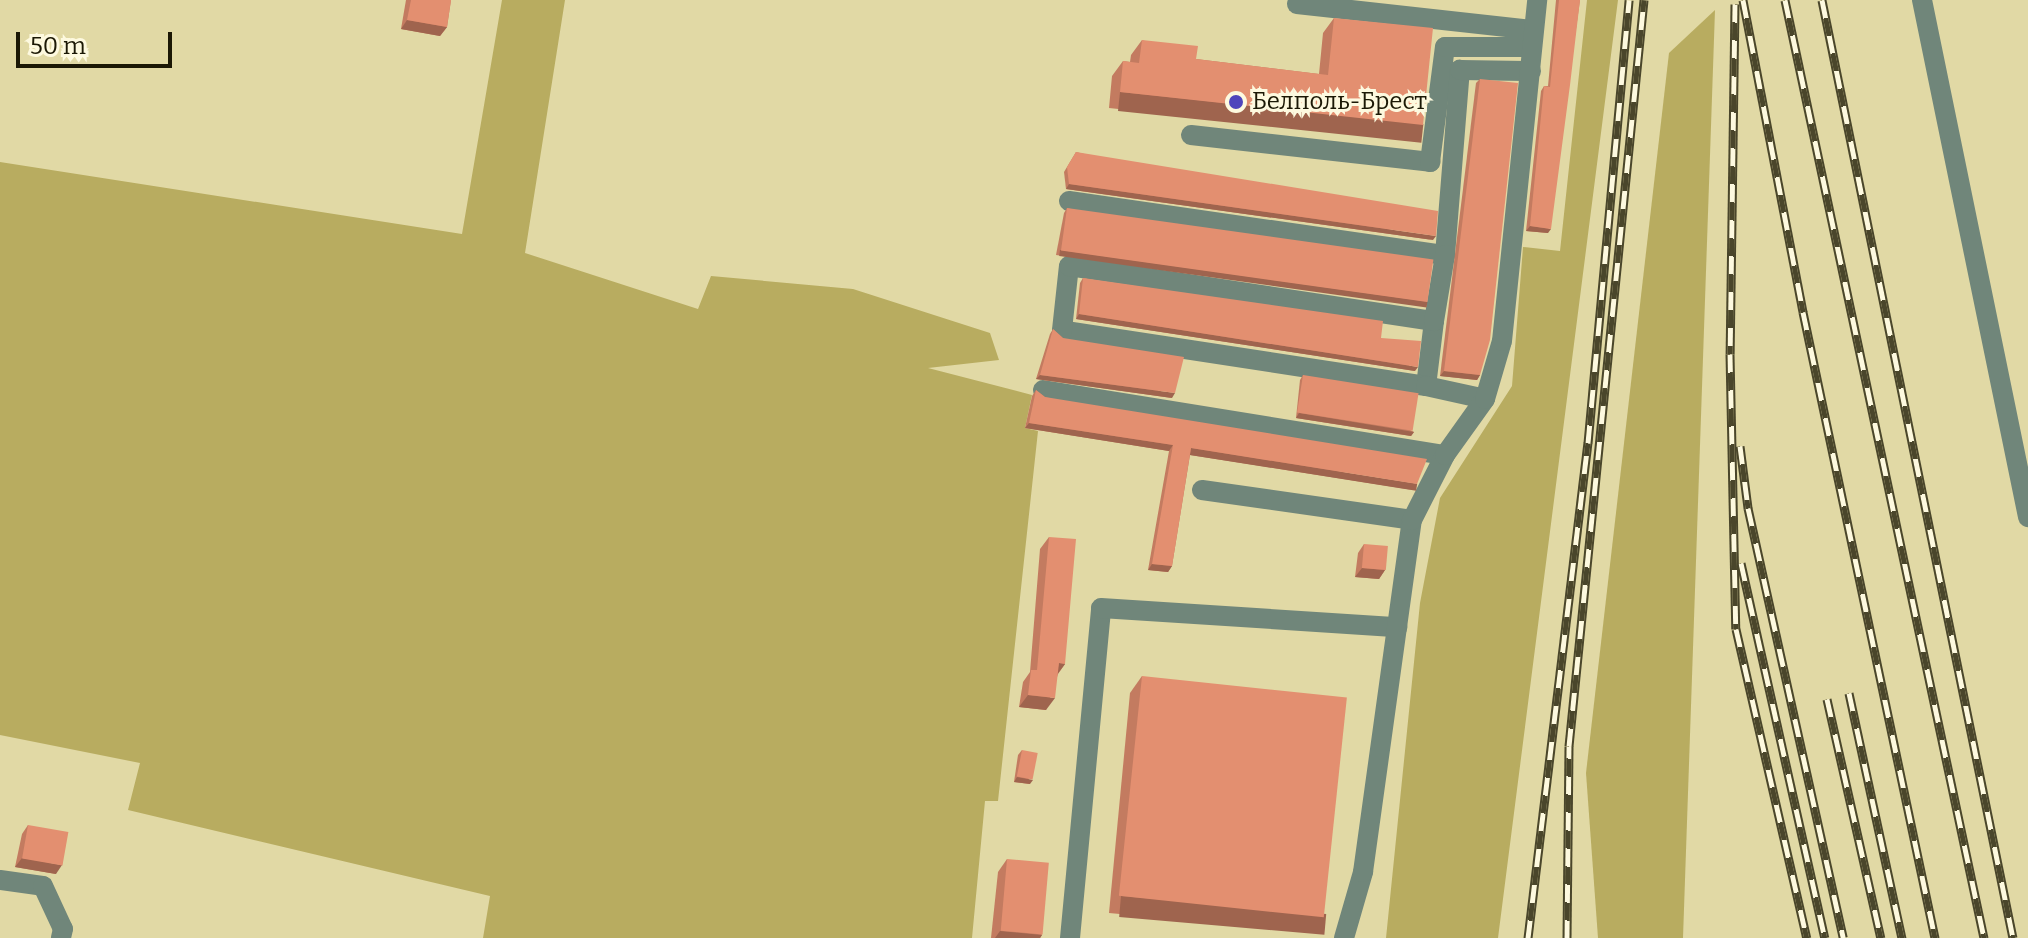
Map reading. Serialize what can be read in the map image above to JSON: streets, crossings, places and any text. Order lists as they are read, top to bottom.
{
  "places": ["Белполь-Брест"],
  "scale_bar": "50 m"
}
